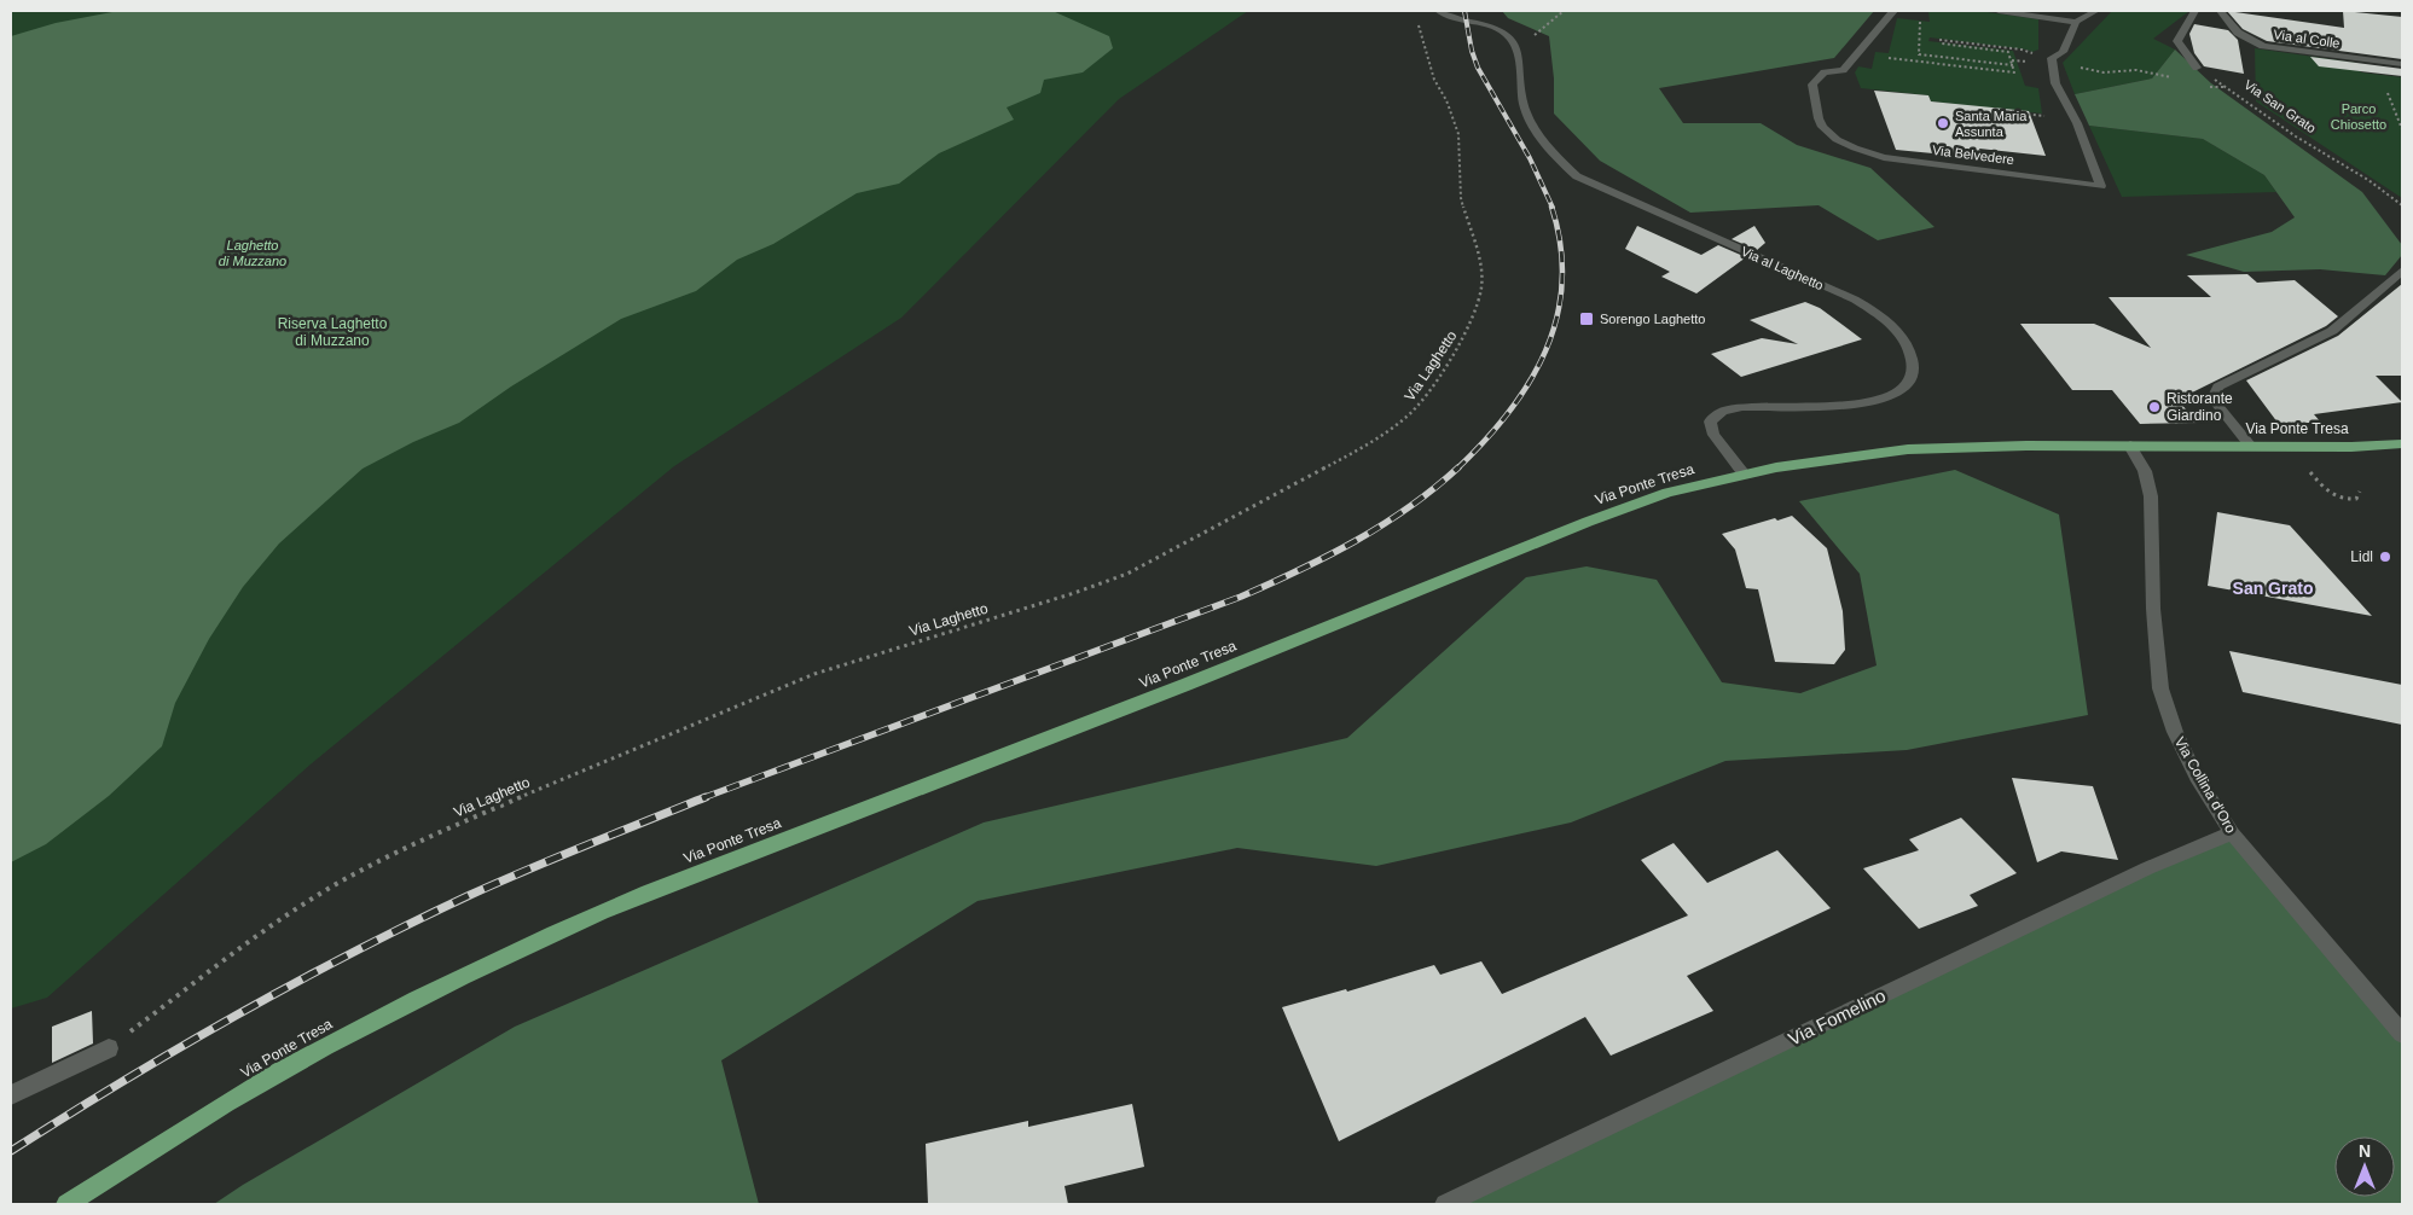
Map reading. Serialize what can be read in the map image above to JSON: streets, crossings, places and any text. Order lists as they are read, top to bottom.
{
  "streets": {
    "main road": ["Via Ponte Tresa"],
    "street": [
      "Via al Colle",
      "Via Belvedere",
      "Via al Laghetto",
      "Via Collina d'Oro",
      "Via Fomelino"
    ],
    "path": ["Via San Grato", "Via Laghetto"]
  },
  "crossings": [
    ["Via al Laghetto", "Via Ponte Tresa"],
    ["Via Ponte Tresa", "Via Collina d'Oro"],
    ["Via Collina d'Oro", "Via Fomelino"]
  ],
  "districts": ["San Grato"],
  "water": ["Laghetto di Muzzano"],
  "parks": ["Parco Chiosetto", "Riserva Laghetto di Muzzano"],
  "places": {
    "other": ["Santa Maria Assunta", "Ristorante Giardino", "Lidl"],
    "transit": ["Sorengo Laghetto"]
  },
  "north": "top"
}
